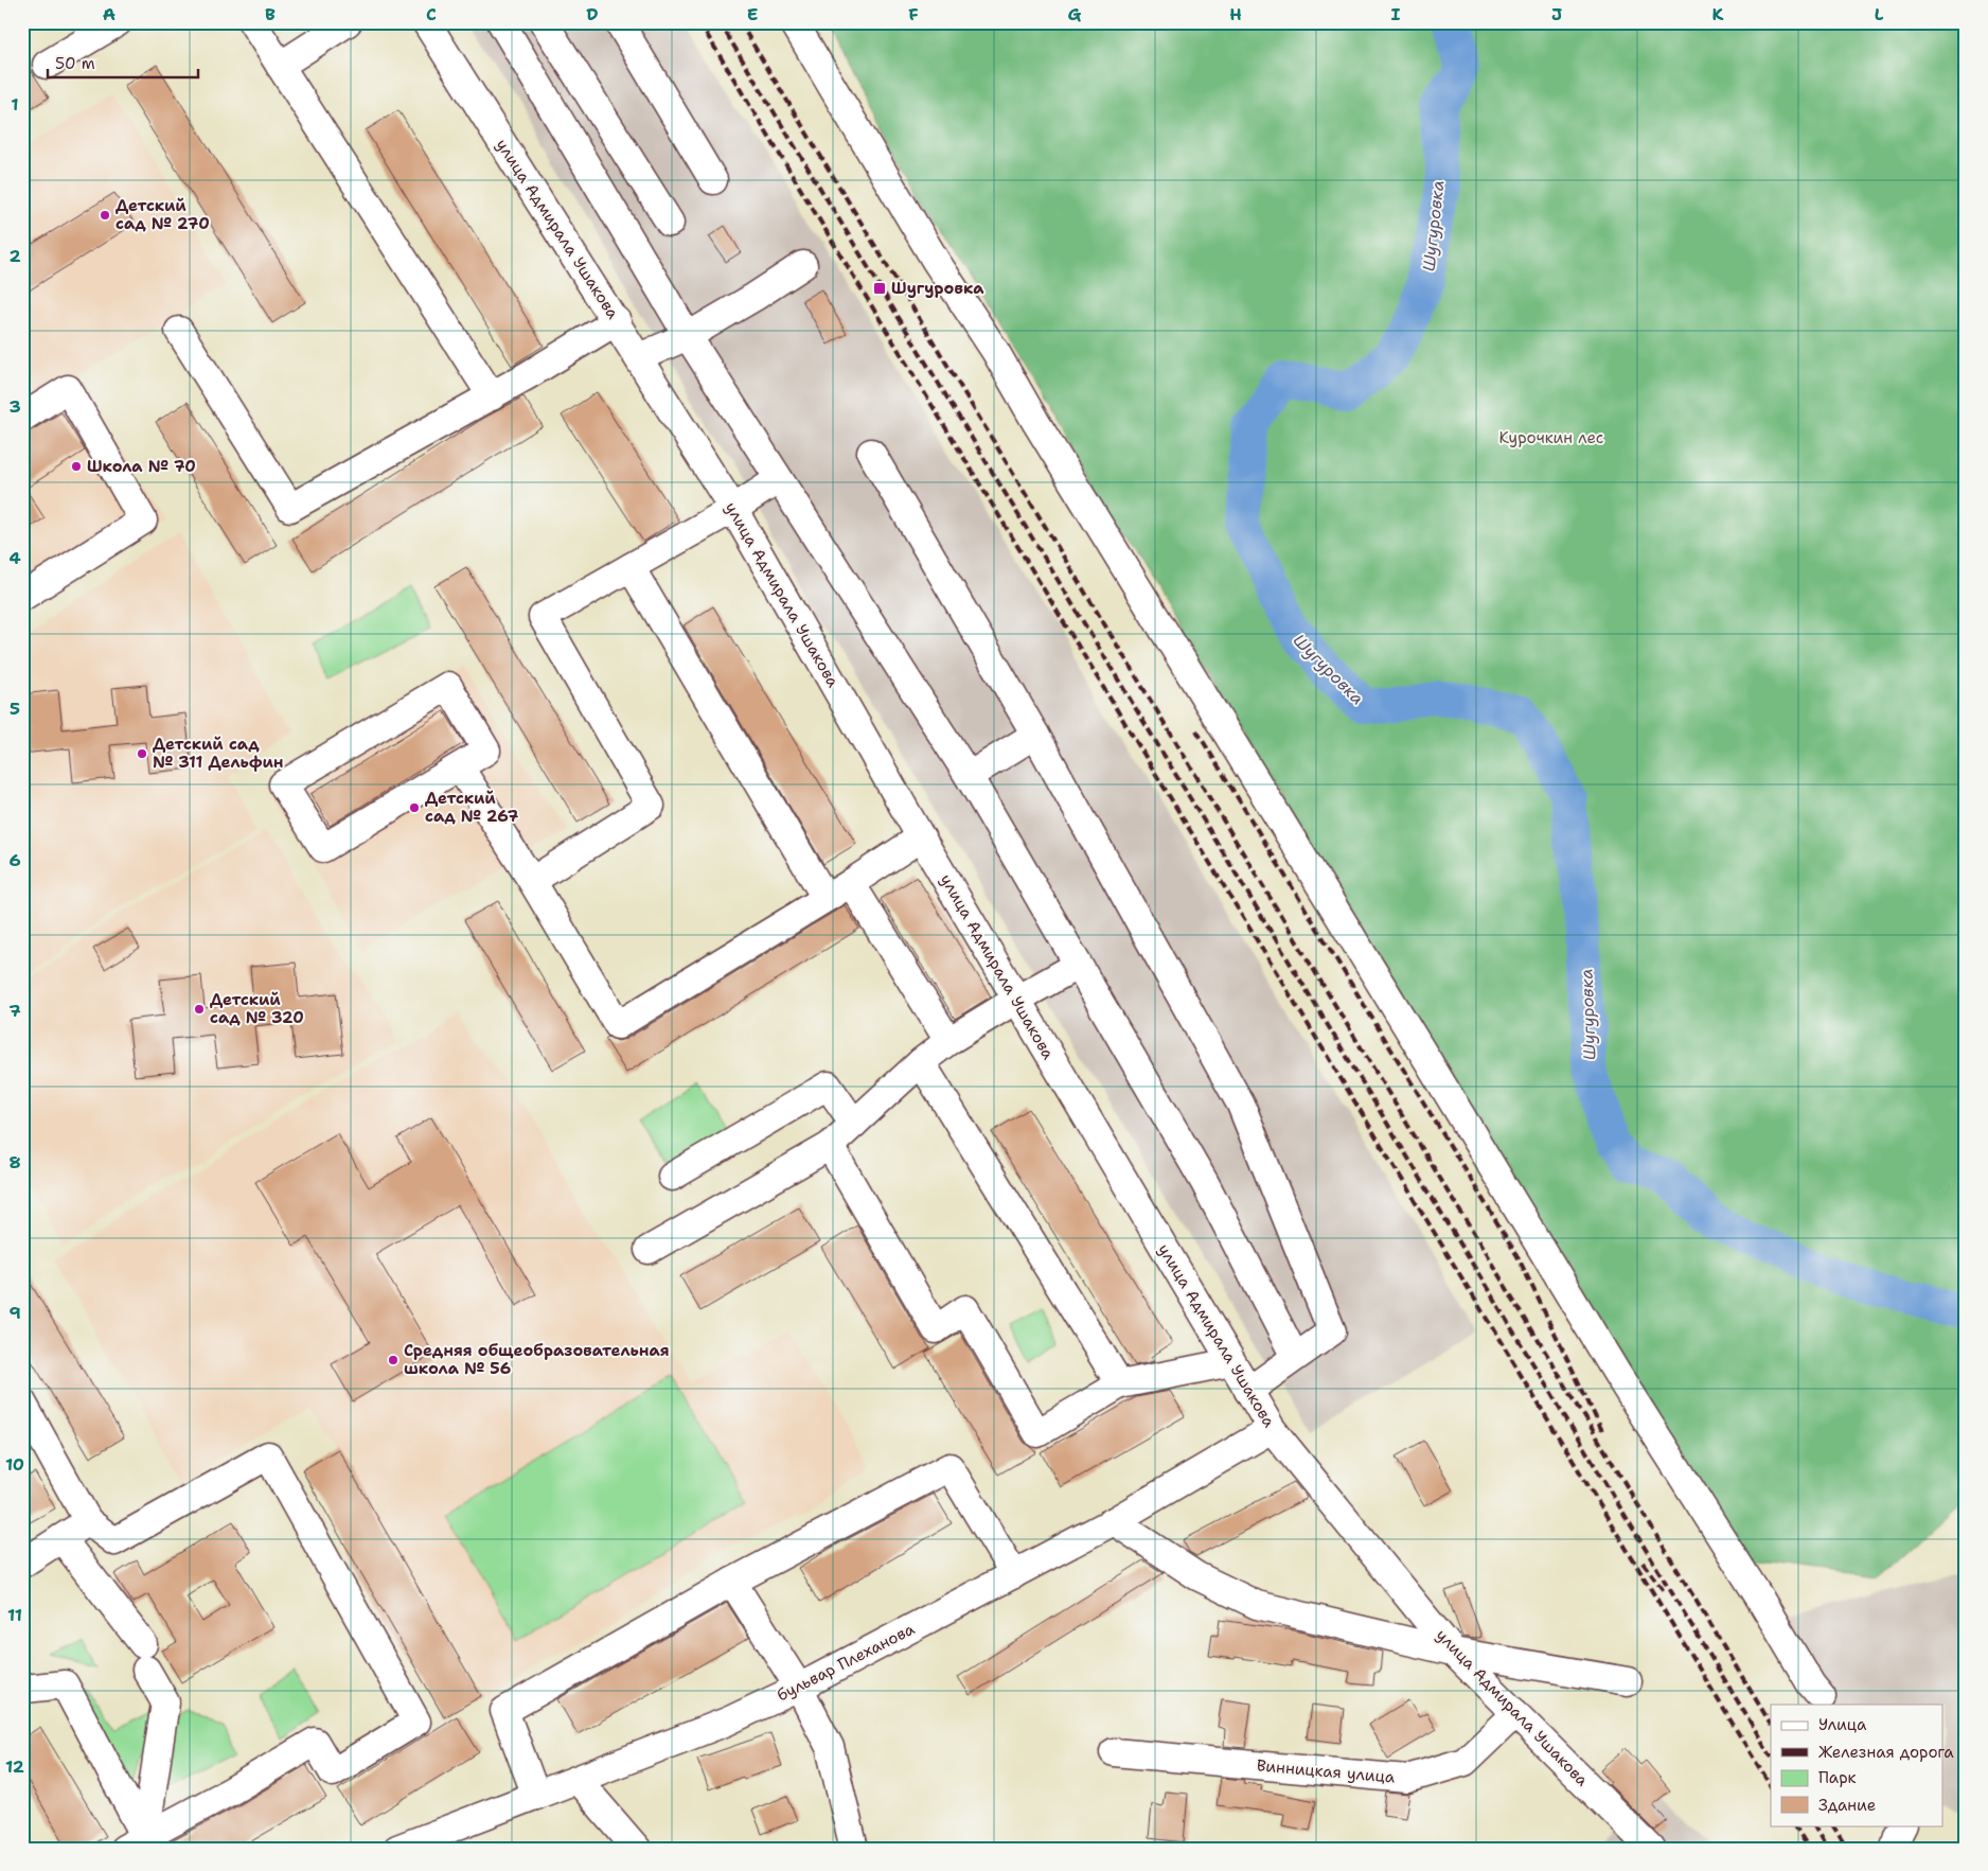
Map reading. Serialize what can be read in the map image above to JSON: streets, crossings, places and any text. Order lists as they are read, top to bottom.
{
  "streets": {
    "street": ["улица Адмирала Ушакова", "бульвар Плеханова", "Винницкая улица"]
  },
  "crossings": [
    ["улица Адмирала Ушакова", "бульвар Плеханова"],
    ["улица Адмирала Ушакова", "Винницкая улица"]
  ],
  "water": ["Шугуровка"],
  "parks": ["Курочкин лес"],
  "places": {
    "other": [
      "Детский сад № 270",
      "Школа № 70",
      "Детский сад № 311 Дельфин",
      "Детский сад № 267",
      "Детский сад № 320",
      "Средняя общеобразовательная школа № 56"
    ],
    "transit": ["Шугуровка"]
  },
  "legend": [
    "Улица",
    "Железная дорога",
    "Парк",
    "Здание"
  ],
  "scale_bar": "50 m",
  "grid": {
    "columns": [
      "A",
      "B",
      "C",
      "D",
      "E",
      "F",
      "G",
      "H",
      "I",
      "J",
      "K",
      "L"
    ],
    "rows": [
      "1",
      "2",
      "3",
      "4",
      "5",
      "6",
      "7",
      "8",
      "9",
      "10",
      "11",
      "12"
    ]
  }
}
